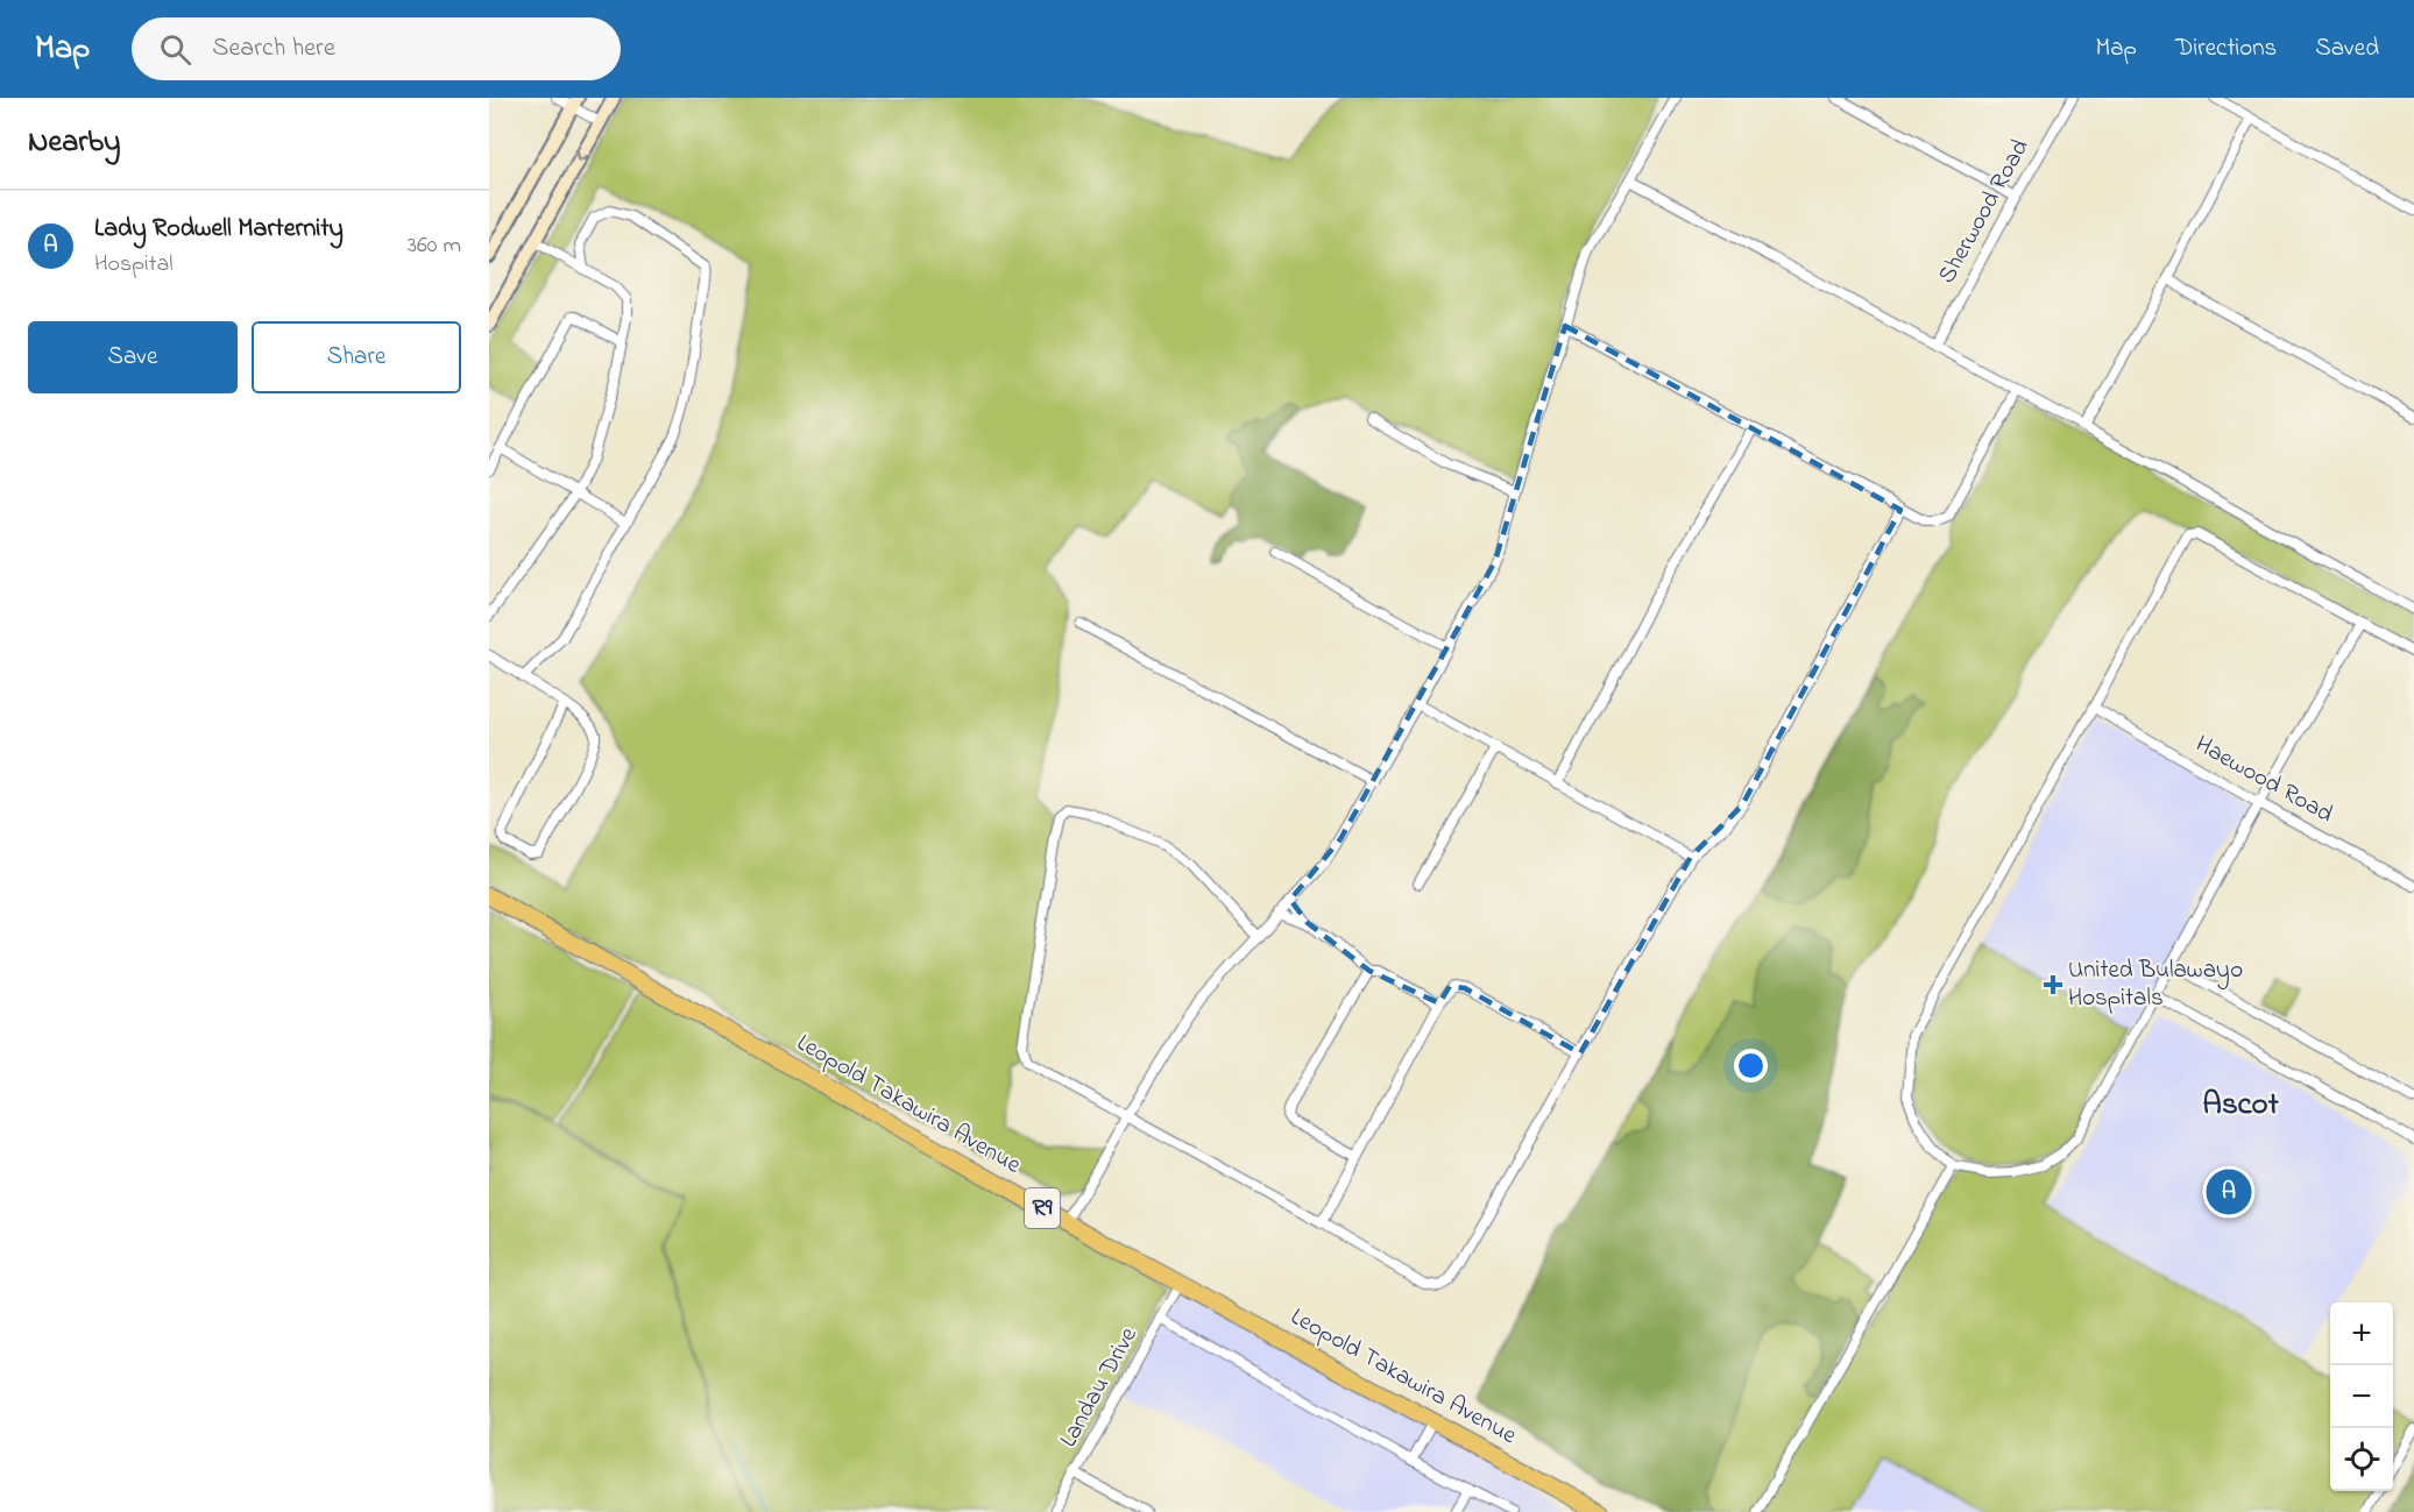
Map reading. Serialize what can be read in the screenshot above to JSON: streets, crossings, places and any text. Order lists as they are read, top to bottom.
{
  "streets": {
    "highway": ["Leopold Takawira Avenue", "R9"],
    "street": ["Sherwood Road", "Haewood Road", "Landau Drive"]
  },
  "crossings": [
    ["Leopold Takawira Avenue", "Landau Drive"]
  ],
  "districts": ["Ascot"],
  "places": {
    "health": ["United Bulawayo Hospitals"]
  },
  "page": {
    "header": "Map",
    "search": "Search here",
    "nav": ["Map", "Directions", "Saved"],
    "heading": "Nearby",
    "list": [
      {
        "mark": "A",
        "name": "Lady Rodwell Marternity",
        "note": "Hospital",
        "value": "360 m"
      }
    ],
    "buttons": ["Save", "Share"],
    "pins": "A",
    "map_buttons": ["+", "−"]
  }
}
